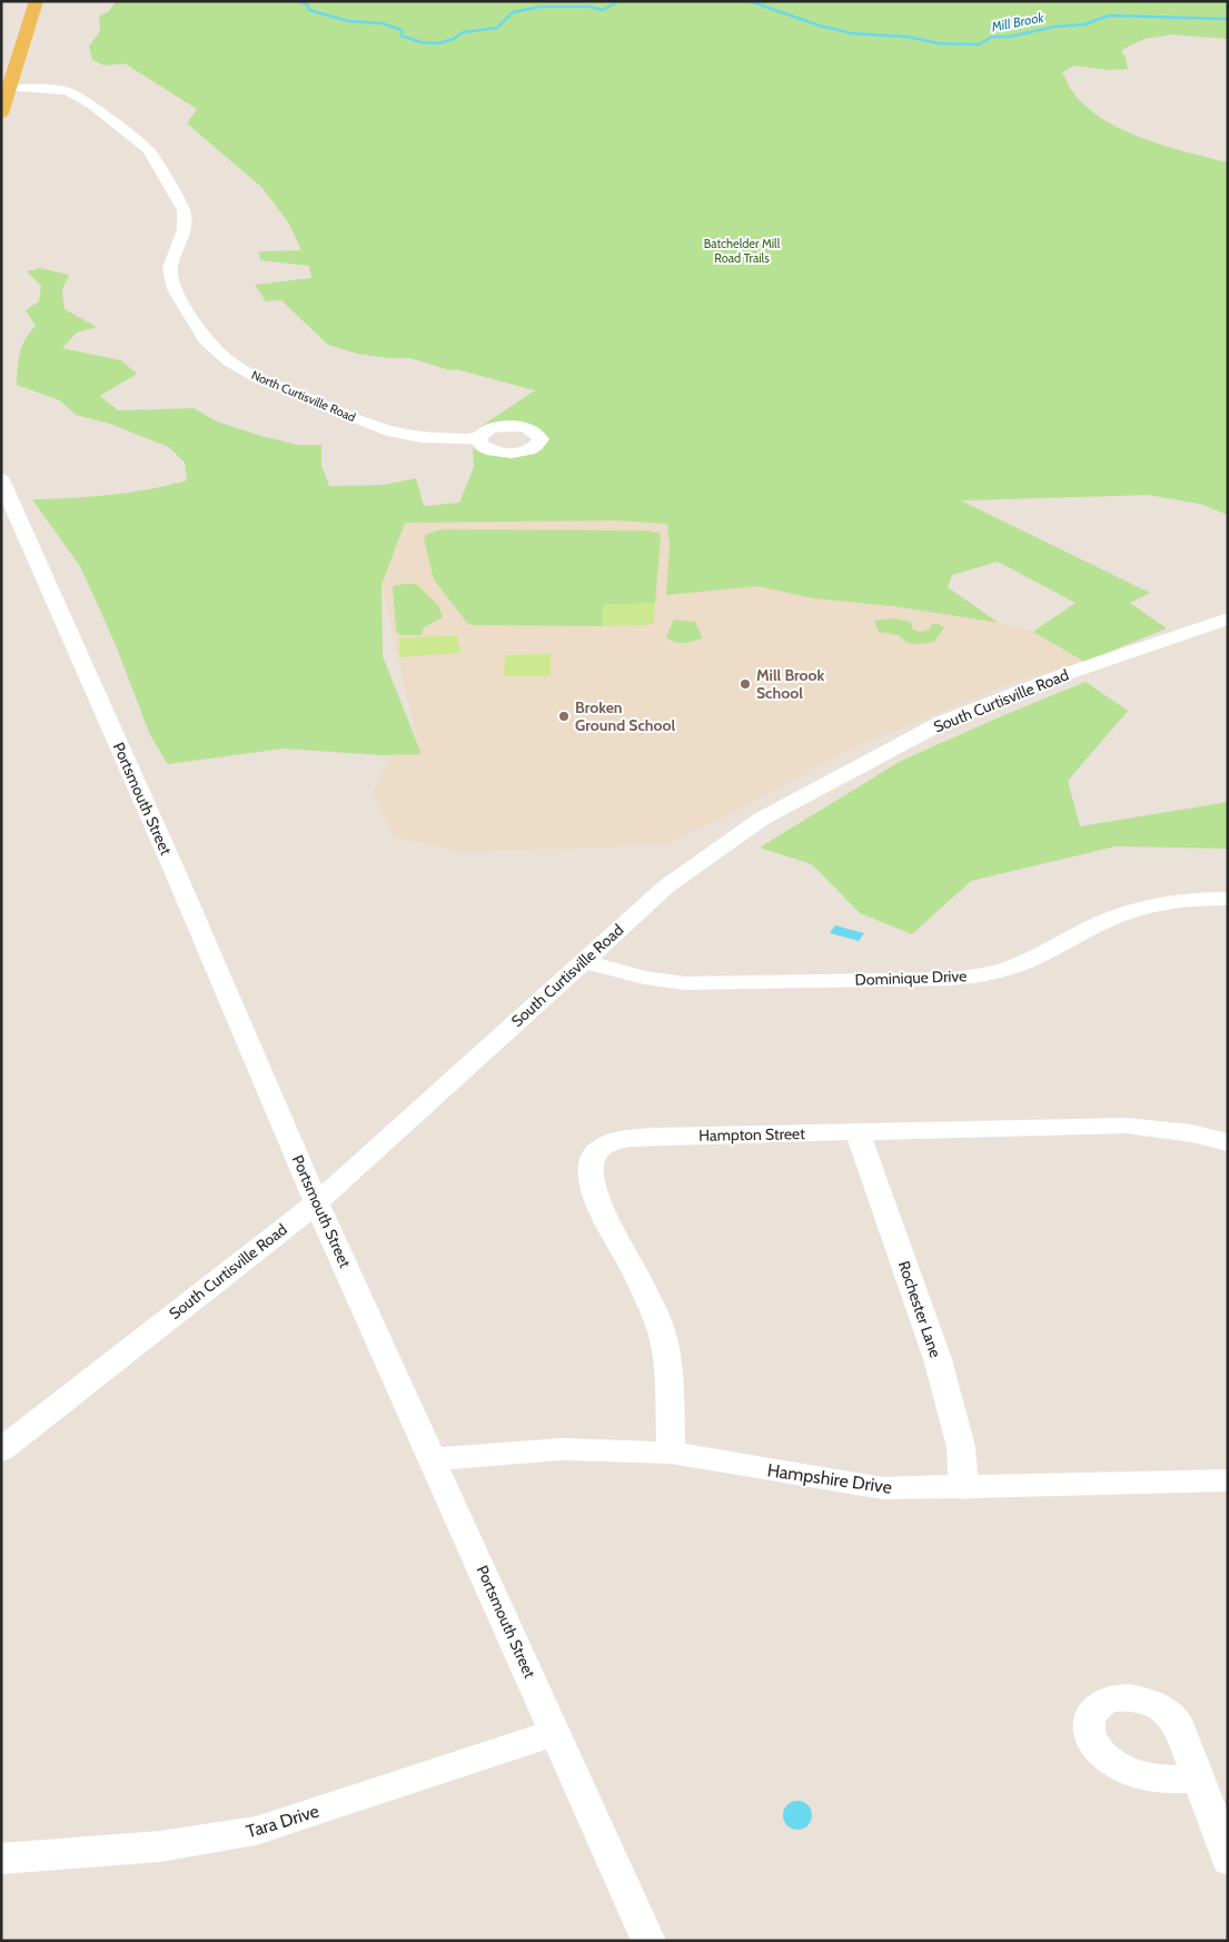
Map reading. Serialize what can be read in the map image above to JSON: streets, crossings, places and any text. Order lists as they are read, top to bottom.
{
  "streets": {
    "street": [
      "North Curtisville Road",
      "South Curtisville Road",
      "Portsmouth Street",
      "Dominique Drive",
      "Hampton Street",
      "Rochester Lane",
      "Hampshire Drive",
      "Tara Drive"
    ]
  },
  "crossings": [
    ["South Curtisville Road", "Portsmouth Street"],
    ["South Curtisville Road", "Dominique Drive"],
    ["Portsmouth Street", "Hampshire Drive"],
    ["Portsmouth Street", "Tara Drive"],
    ["Hampton Street", "Rochester Lane"],
    ["Hampton Street", "Hampshire Drive"],
    ["Rochester Lane", "Hampshire Drive"]
  ],
  "water": ["Mill Brook"],
  "parks": ["Batchelder Mill Road Trails"],
  "places": ["Mill Brook School", "Broken Ground School"]
}
